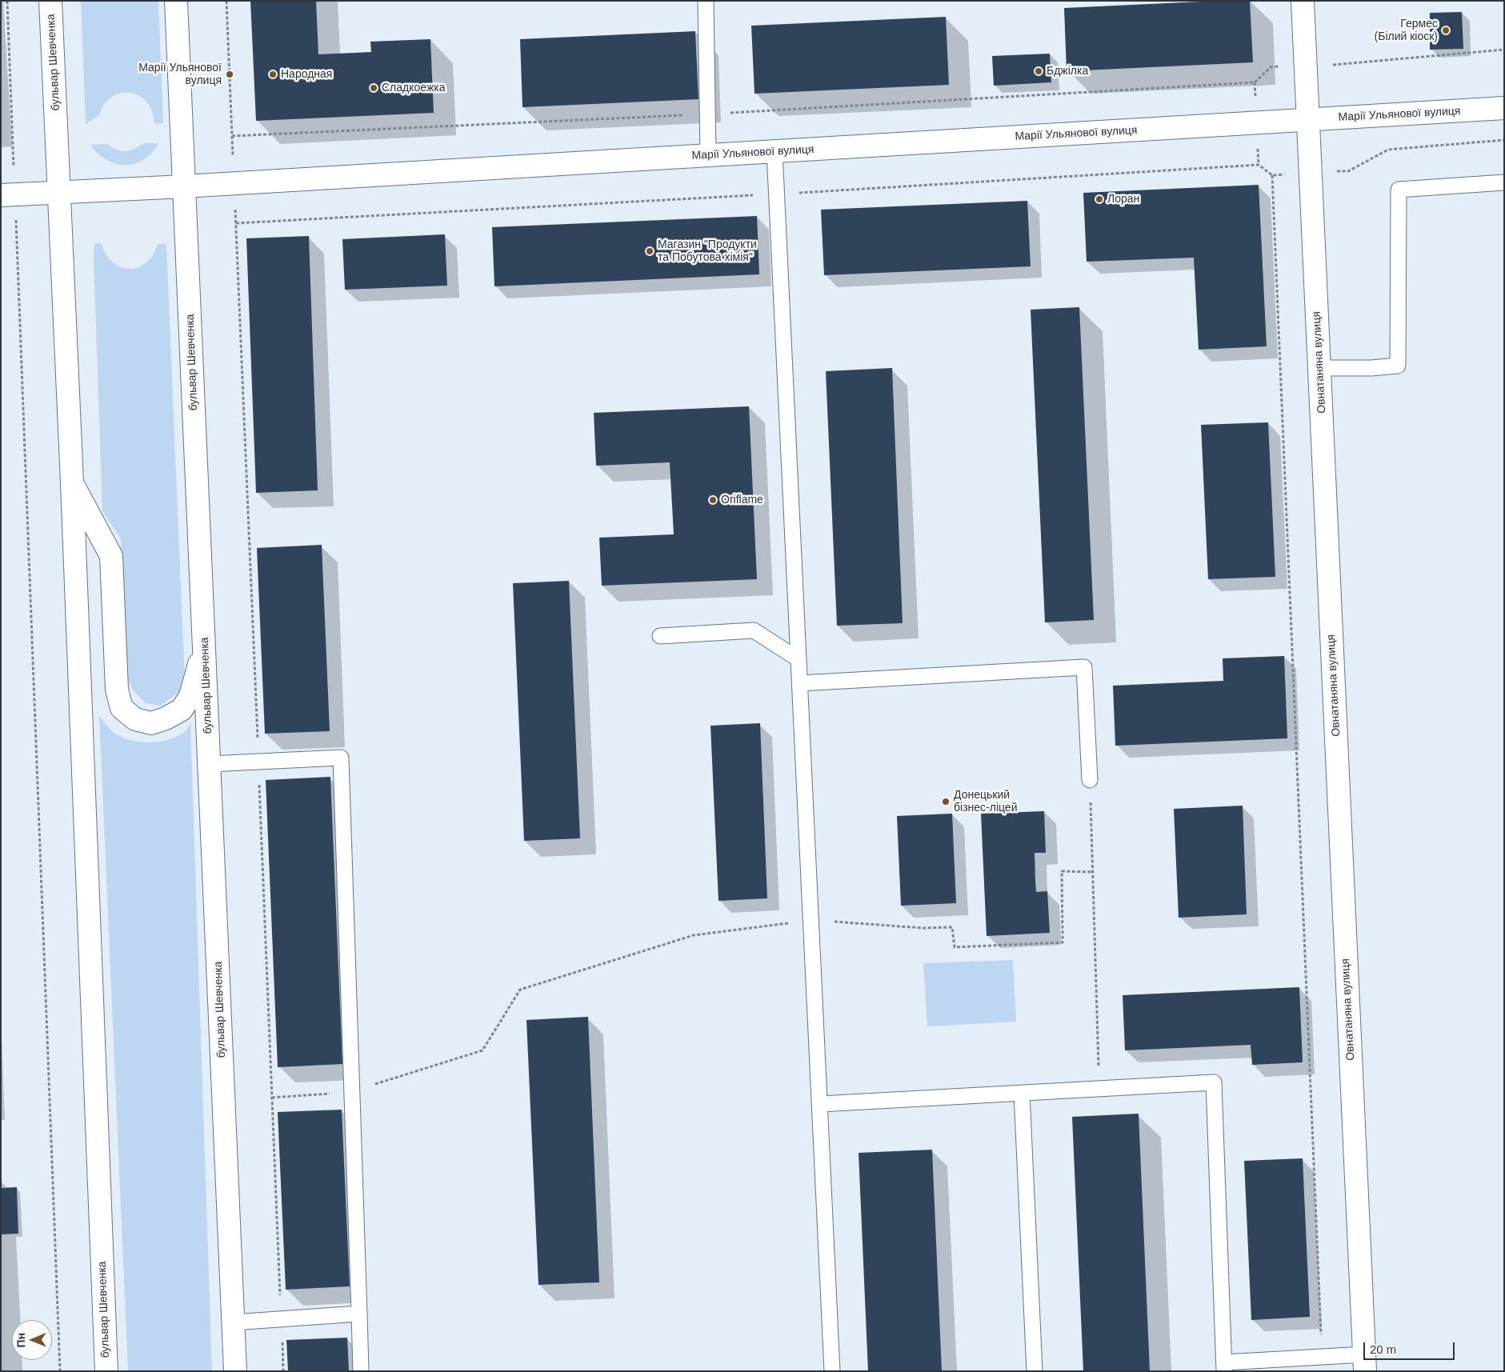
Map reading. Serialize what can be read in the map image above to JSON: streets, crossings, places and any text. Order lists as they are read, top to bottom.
{
  "streets": {
    "main road": ["бульвар Шевченка", "Марії Ульянової вулиця", "Овнатаняна вулиця"]
  },
  "crossings": [
    ["бульвар Шевченка", "Марії Ульянової вулиця"],
    ["Марії Ульянової вулиця", "Овнатаняна вулиця"]
  ],
  "places": [
    "Гермес (Білий кіоск)",
    "Бджілка",
    "Марії Ульянової вулиця",
    "Народная",
    "Сладкоежка",
    "Лоран",
    "Магазин \"Продукти та Побутова хімія\"",
    "Oriflame",
    "Донецький бізнес-ліцей"
  ],
  "scale_bar": "20 m",
  "north": "left"
}
